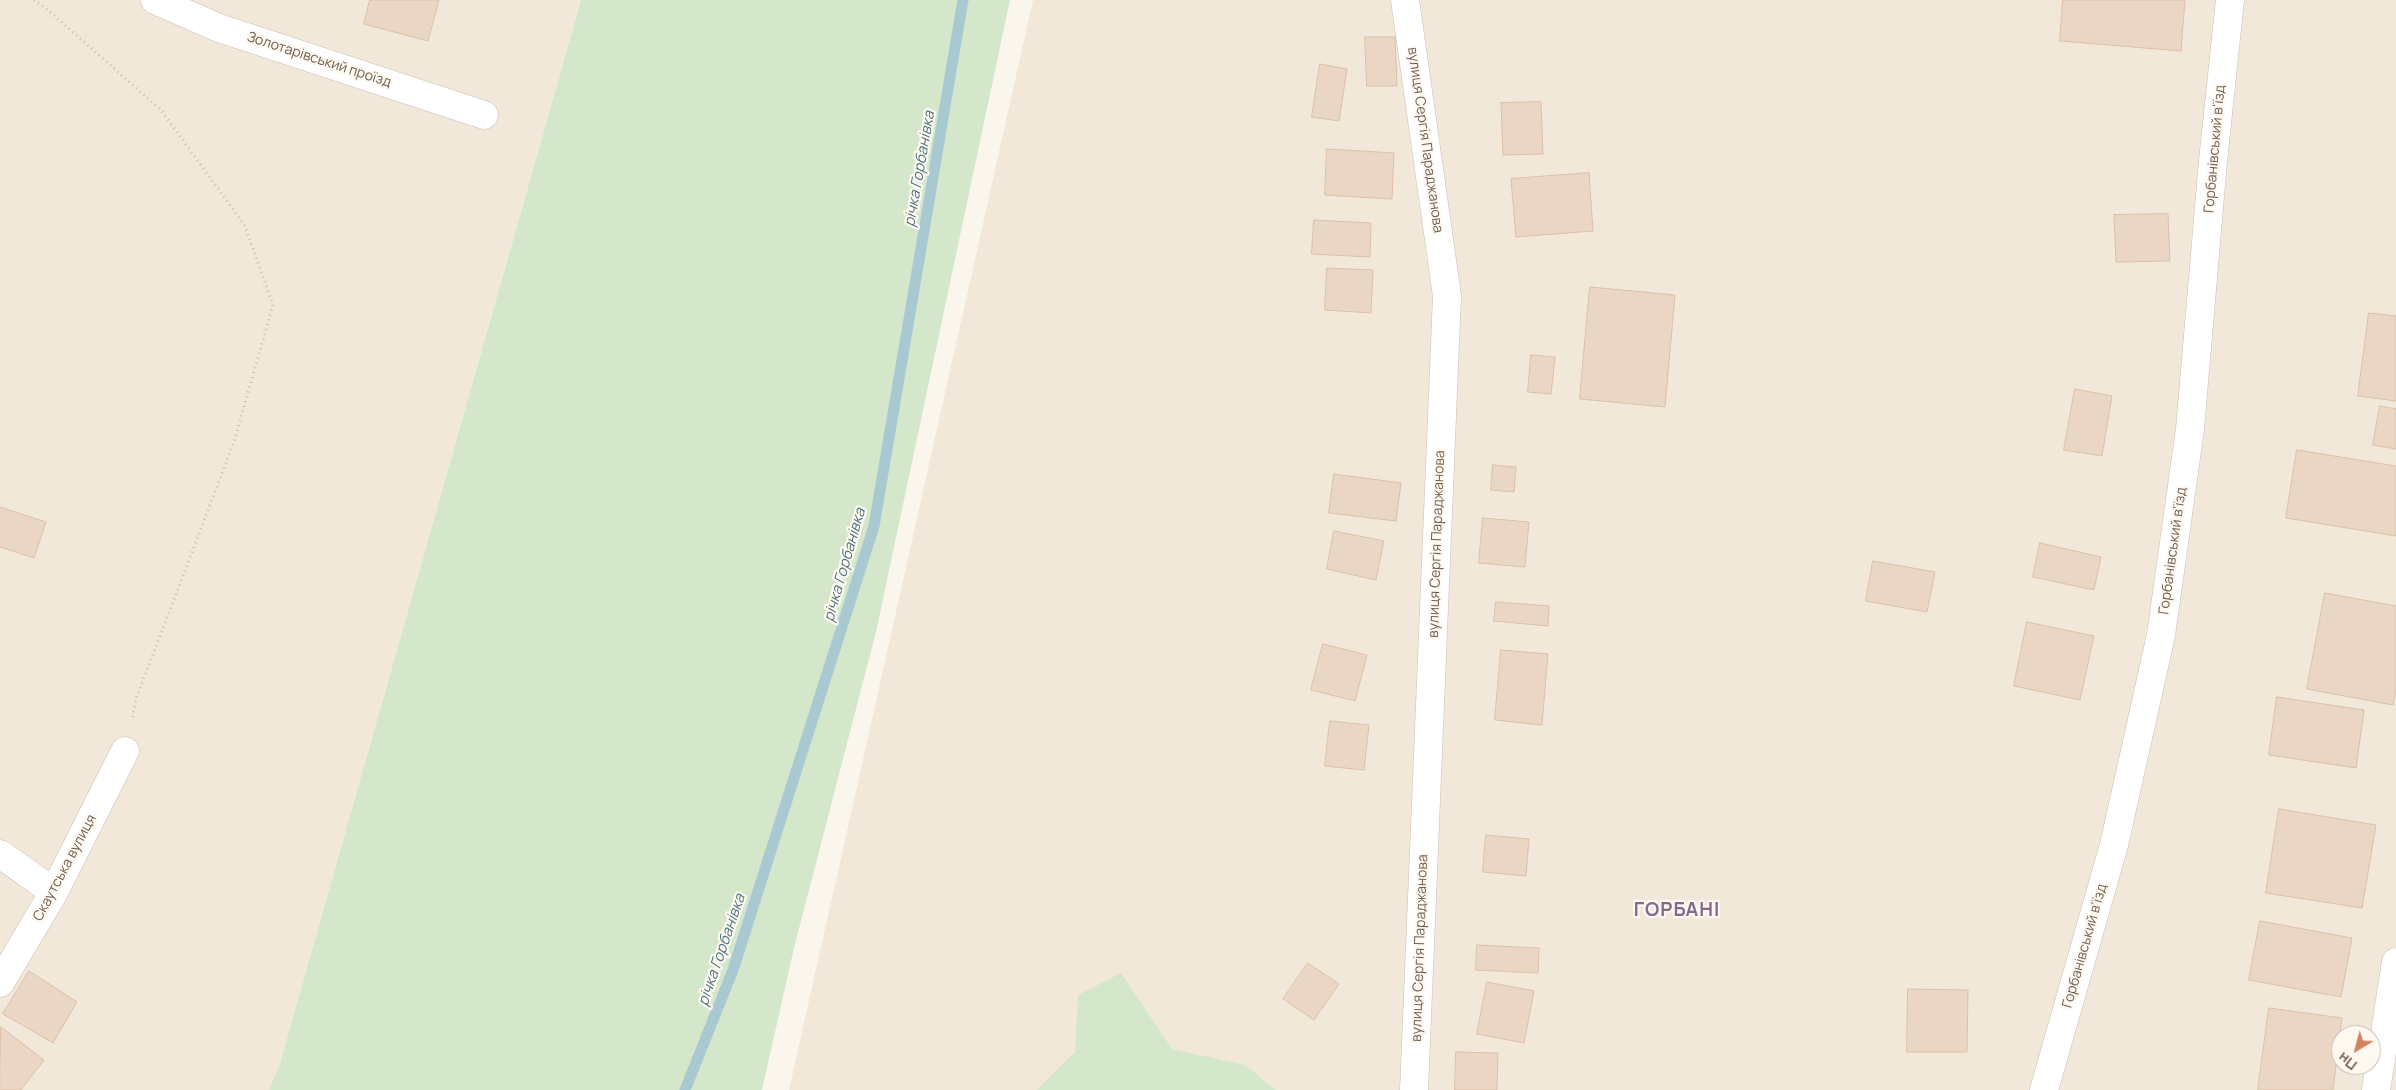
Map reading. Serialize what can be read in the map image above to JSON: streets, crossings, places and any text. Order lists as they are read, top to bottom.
{
  "streets": {
    "street": [
      "Золотарівський проїзд",
      "вулиця Сергія Параджанова",
      "Горбанівський в'їзд",
      "Скаутська вулиця"
    ]
  },
  "districts": ["ГОРБАНІ"],
  "water": ["річка Горбанівка"],
  "north": "bottom left"
}
